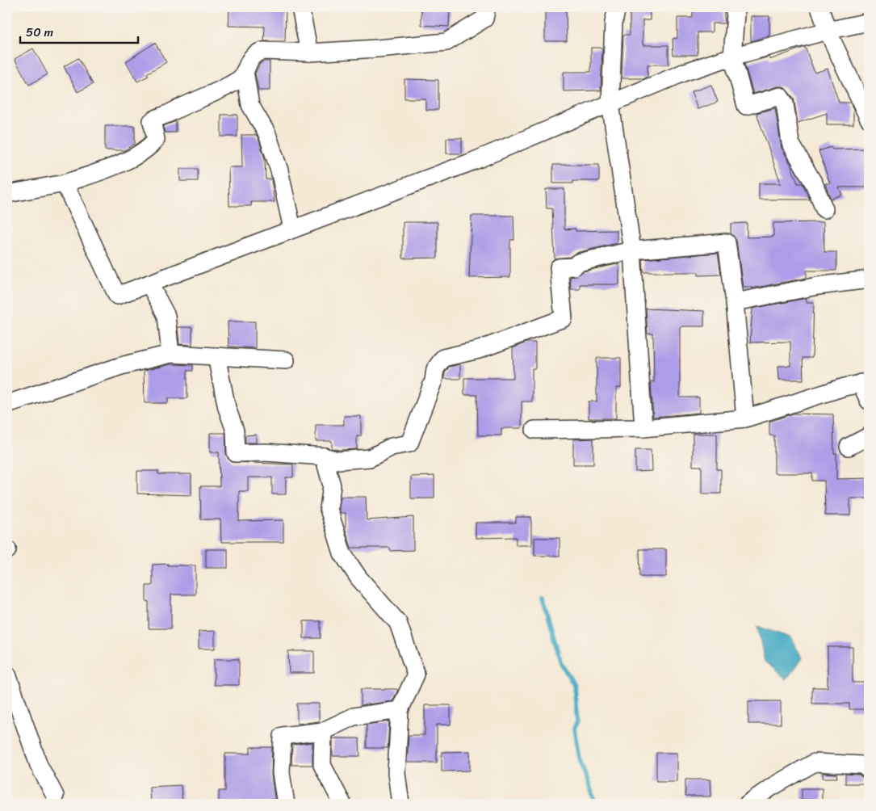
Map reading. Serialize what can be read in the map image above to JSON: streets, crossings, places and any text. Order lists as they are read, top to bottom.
{
  "scale_bar": "50 m"
}
